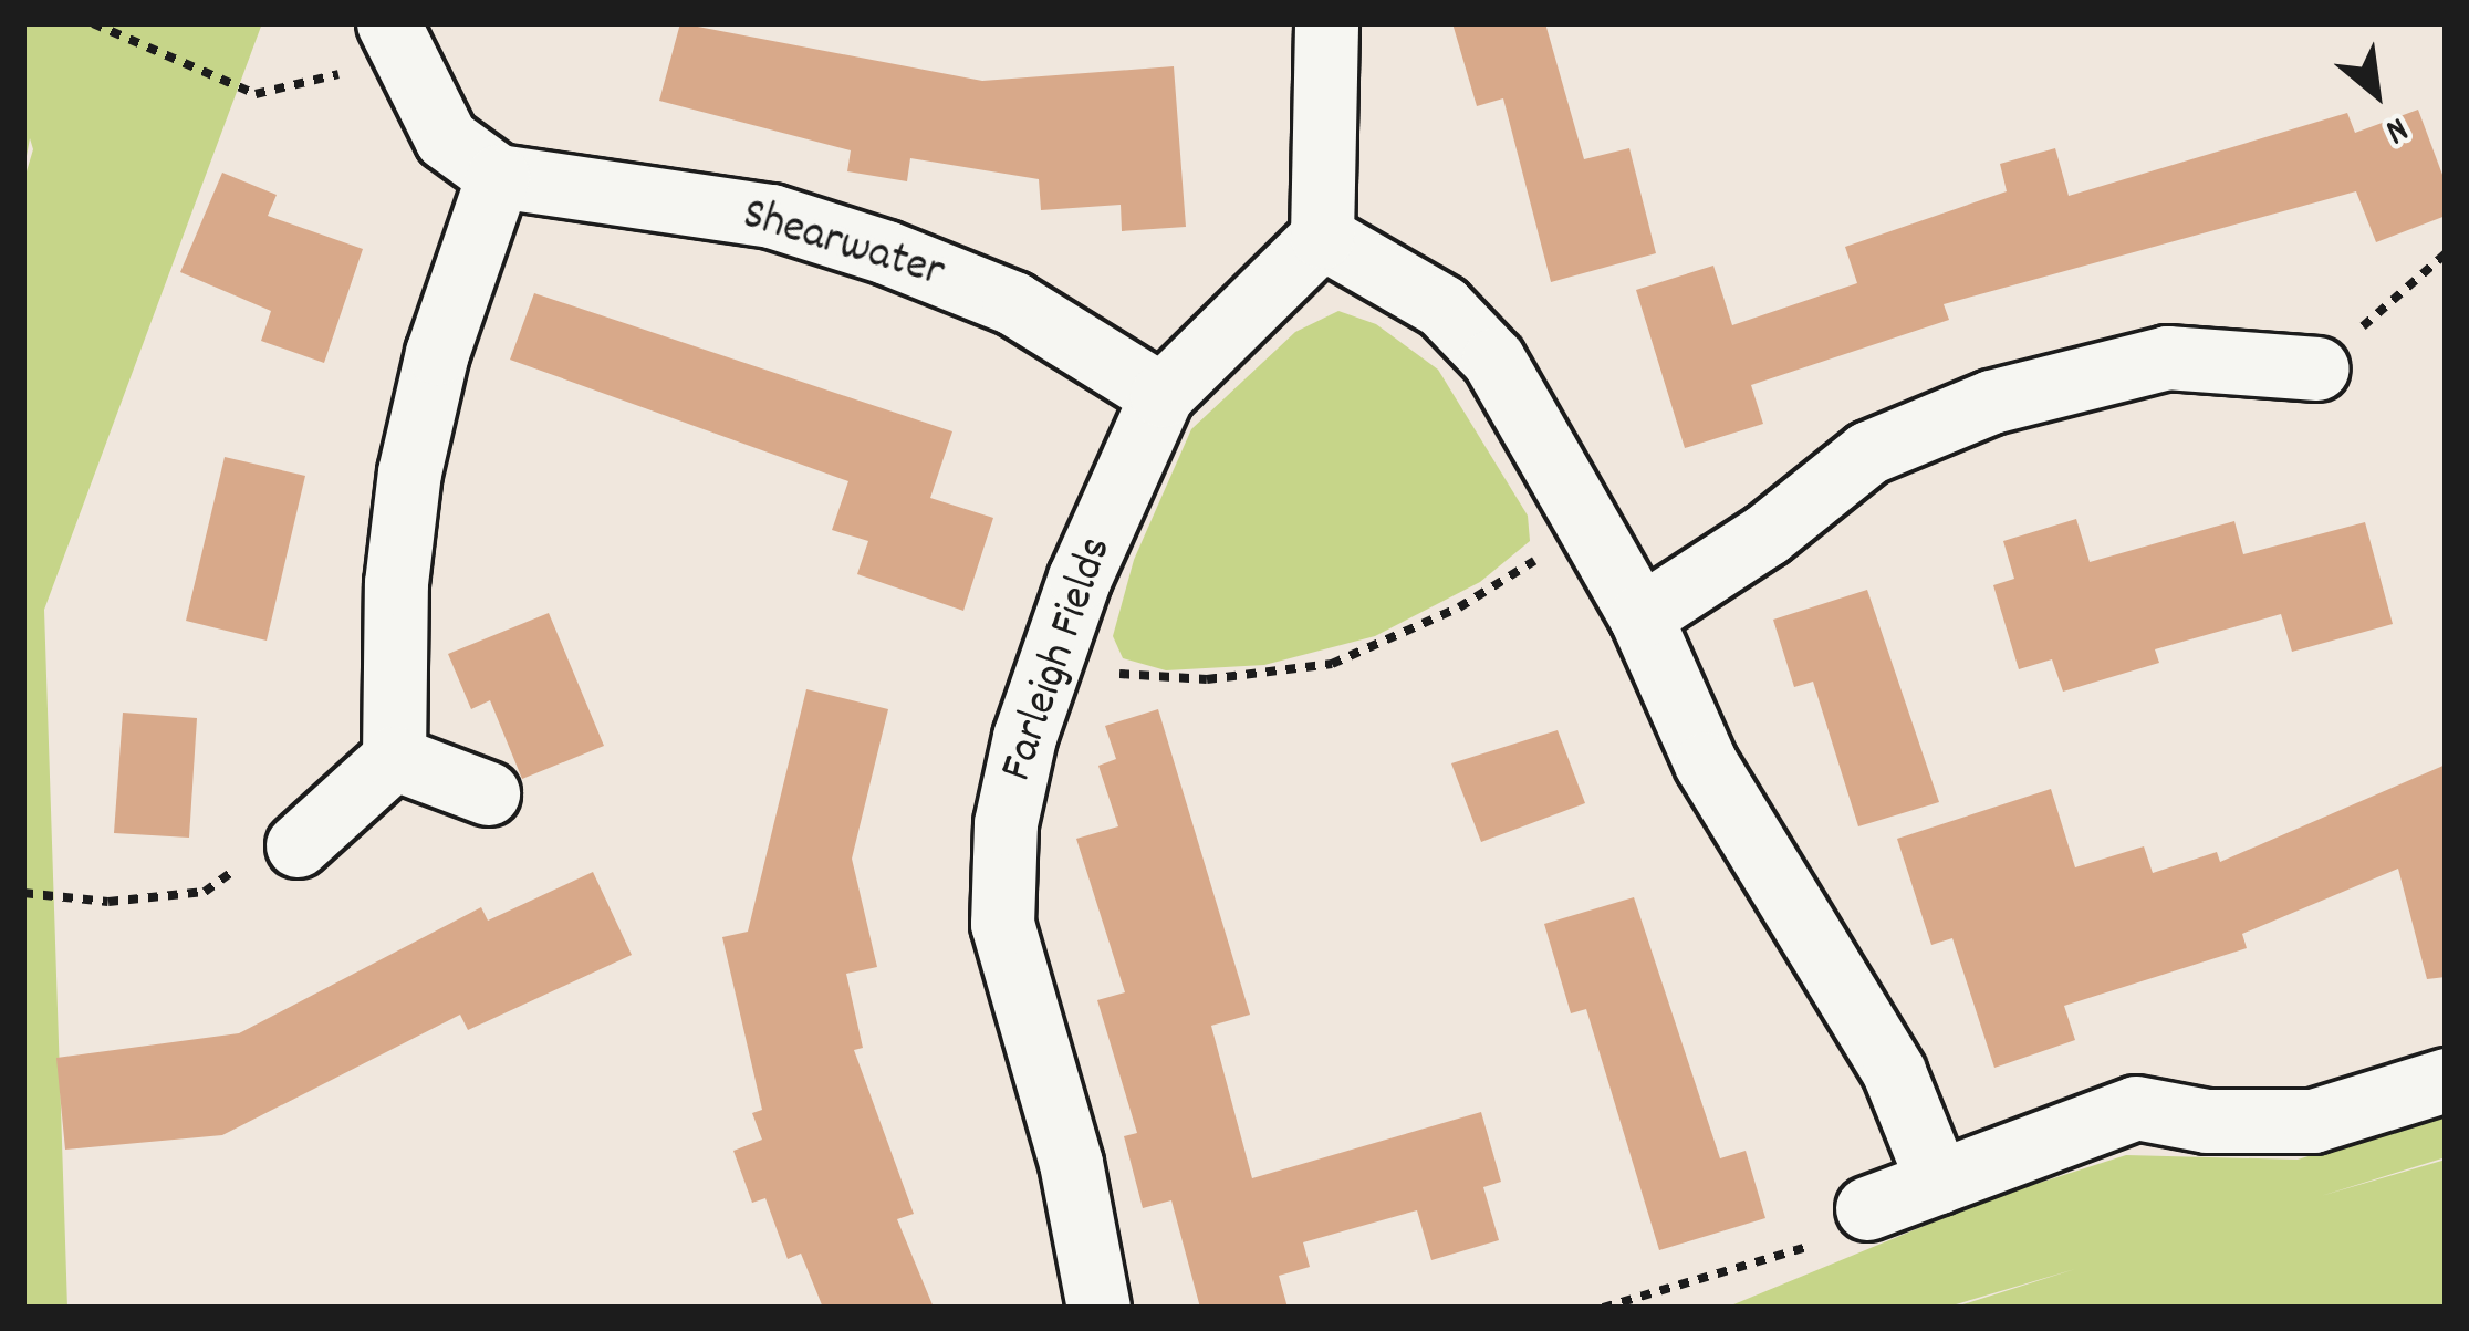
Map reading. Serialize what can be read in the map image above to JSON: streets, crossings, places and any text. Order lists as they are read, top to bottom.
{
  "streets": {
    "street": ["Shearwater", "Farleigh Fields"]
  },
  "crossings": [
    ["Shearwater", "Farleigh Fields"]
  ],
  "north": "bottom right"
}
